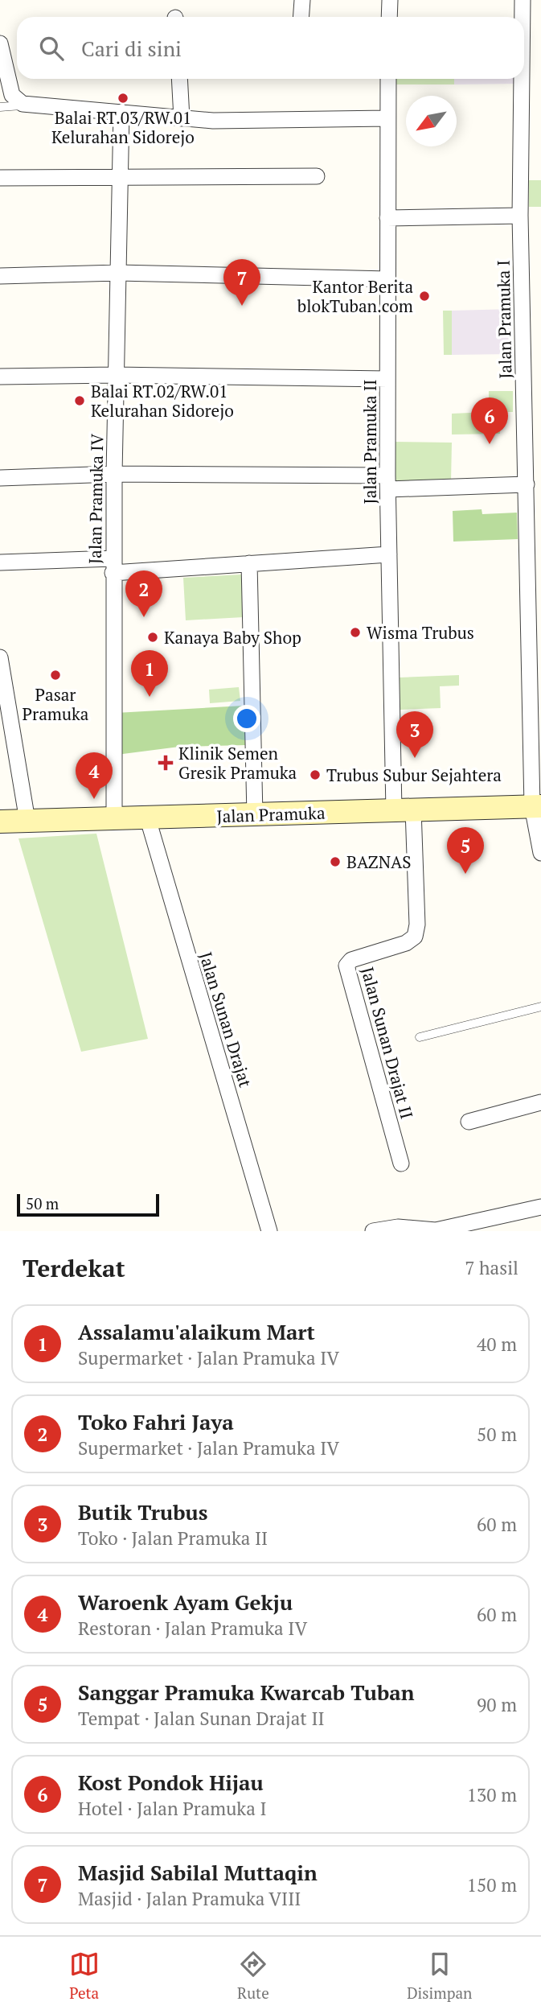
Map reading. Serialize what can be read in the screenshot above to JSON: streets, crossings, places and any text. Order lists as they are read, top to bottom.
{
  "streets": {
    "main road": ["Jalan Pramuka"],
    "street": [
      "Jalan Pramuka I",
      "Jalan Pramuka II",
      "Jalan Pramuka IV",
      "Jalan Sunan Drajat",
      "Jalan Sunan Drajat II"
    ]
  },
  "crossings": [
    ["Jalan Pramuka I", "Jalan Pramuka"],
    ["Jalan Pramuka II", "Jalan Pramuka"],
    ["Jalan Pramuka II", "Jalan Sunan Drajat II"],
    ["Jalan Pramuka IV", "Jalan Pramuka"],
    ["Jalan Pramuka", "Jalan Sunan Drajat"],
    ["Jalan Pramuka", "Jalan Sunan Drajat II"]
  ],
  "places": {
    "other": [
      "Balai RT.03/RW.01 Kelurahan Sidorejo",
      "Kantor Berita blokTuban.com",
      "Balai RT.02/RW.01 Kelurahan Sidorejo",
      "Wisma Trubus",
      "Kanaya Baby Shop",
      "Pasar Pramuka",
      "Trubus Subur Sejahtera",
      "BAZNAS"
    ],
    "health": ["Klinik Semen Gresik Pramuka"]
  },
  "scale_bar": "50 m",
  "north": "bottom left",
  "page": {
    "search": "Cari di sini",
    "pins": [
      "7",
      "6",
      "2",
      "1",
      "3",
      "4",
      "5"
    ],
    "scale": "50 m",
    "heading": ["Terdekat", "7 hasil"],
    "list": [
      {
        "mark": "1",
        "name": "Assalamu'alaikum Mart",
        "note": "Supermarket · Jalan Pramuka IV",
        "value": "40 m"
      },
      {
        "mark": "2",
        "name": "Toko Fahri Jaya",
        "note": "Supermarket · Jalan Pramuka IV",
        "value": "50 m"
      },
      {
        "mark": "3",
        "name": "Butik Trubus",
        "note": "Toko · Jalan Pramuka II",
        "value": "60 m"
      },
      {
        "mark": "4",
        "name": "Waroenk Ayam Gekju",
        "note": "Restoran · Jalan Pramuka IV",
        "value": "60 m"
      },
      {
        "mark": "5",
        "name": "Sanggar Pramuka Kwarcab Tuban",
        "note": "Tempat · Jalan Sunan Drajat II",
        "value": "90 m"
      },
      {
        "mark": "6",
        "name": "Kost Pondok Hijau",
        "note": "Hotel · Jalan Pramuka I",
        "value": "130 m"
      },
      {
        "mark": "7",
        "name": "Masjid Sabilal Muttaqin",
        "note": "Masjid · Jalan Pramuka VIII",
        "value": "150 m"
      }
    ],
    "nav": ["Peta", "Rute", "Disimpan"]
  }
}
